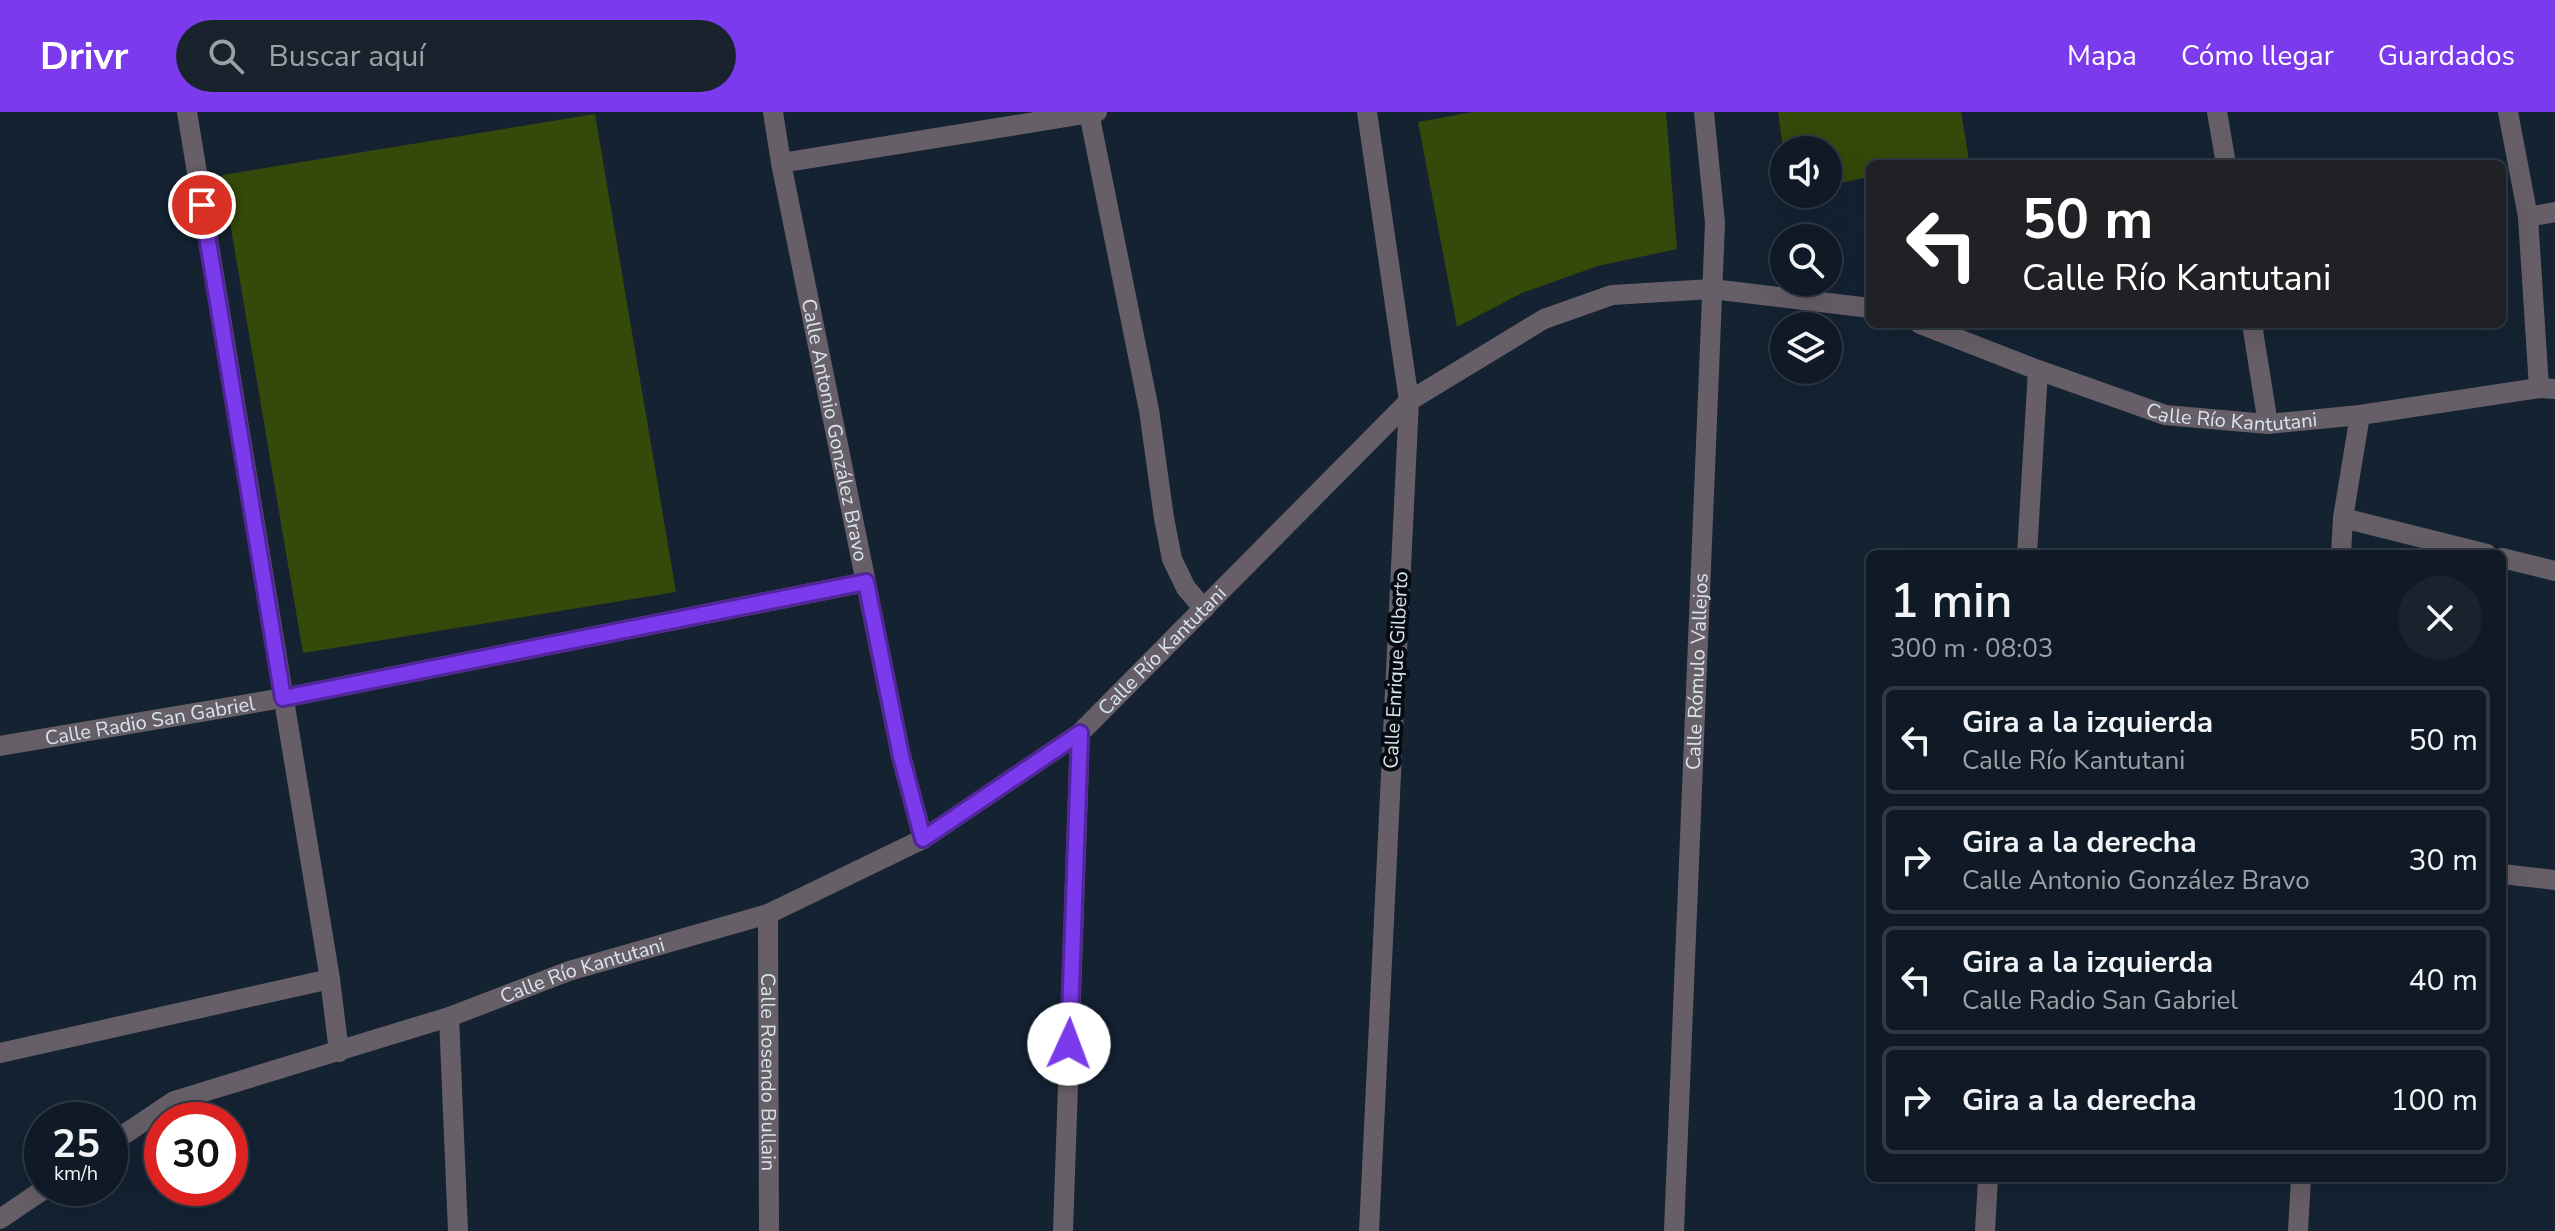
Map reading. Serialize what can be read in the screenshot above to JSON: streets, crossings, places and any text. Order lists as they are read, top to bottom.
{
  "streets": {
    "street": [
      "Calle Río Kantutani",
      "Calle Antonio González Bravo",
      "Calle Enrique Gilberto",
      "Calle Rómulo Vallejos",
      "Calle Radio San Gabriel",
      "Calle Rosendo Bullain"
    ]
  },
  "crossings": [
    ["Calle Río Kantutani", "Calle Antonio González Bravo"],
    ["Calle Río Kantutani", "Calle Enrique Gilberto"],
    ["Calle Río Kantutani", "Calle Rómulo Vallejos"],
    ["Calle Río Kantutani", "Calle Rosendo Bullain"],
    ["Calle Antonio González Bravo", "Calle Radio San Gabriel"]
  ],
  "page": {
    "header": "Drivr",
    "search": "Buscar aquí",
    "nav": ["Mapa", "Cómo llegar", "Guardados"],
    "turn": ["50 m", "Calle Río Kantutani"],
    "heading": ["1 min", "300 m · 08:03"],
    "list": [
      {
        "name": "Gira a la izquierda",
        "note": "Calle Río Kantutani",
        "value": "50 m"
      },
      {
        "name": "Gira a la derecha",
        "note": "Calle Antonio González Bravo",
        "value": "30 m"
      },
      {
        "name": "Gira a la izquierda",
        "note": "Calle Radio San Gabriel",
        "value": "40 m"
      },
      {
        "name": "Gira a la derecha",
        "value": "100 m"
      }
    ],
    "speed": "25 km/h",
    "limit": "30"
  }
}
